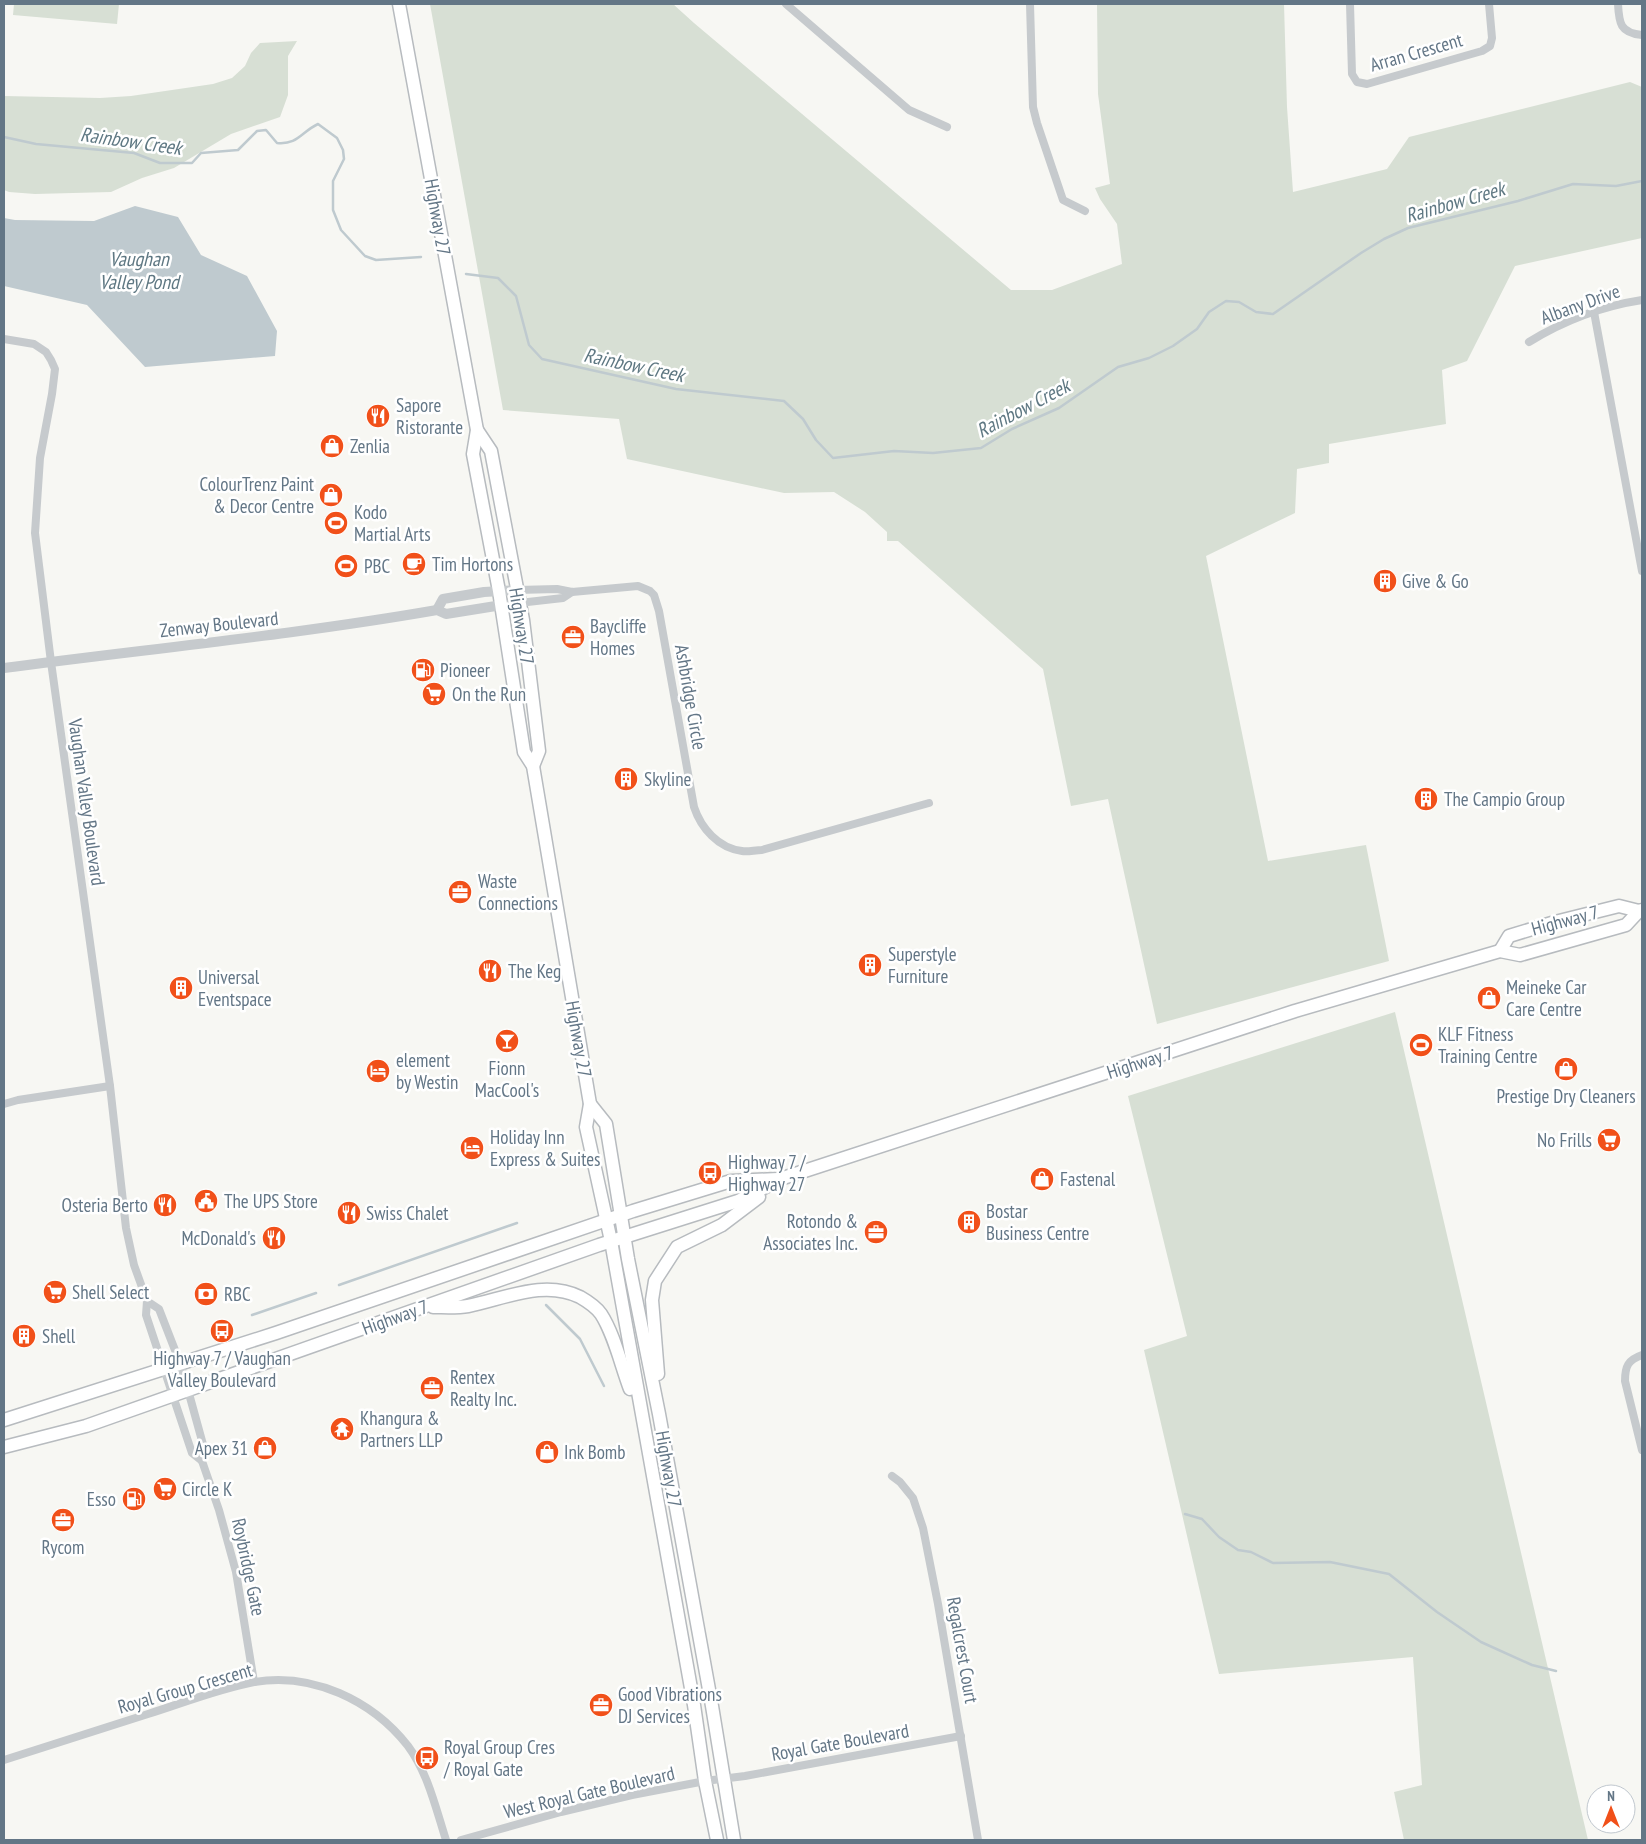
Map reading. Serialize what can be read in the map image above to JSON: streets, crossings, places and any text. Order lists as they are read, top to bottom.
{
  "streets": {
    "main road": ["Highway 27", "Highway 7"],
    "street": [
      "Arran Crescent",
      "Albany Drive",
      "Zenway Boulevard",
      "Ashbridge Circle",
      "Vaughan Valley Boulevard",
      "Roybridge Gate",
      "Regalcrest Court",
      "Royal Group Crescent",
      "Royal Gate Boulevard",
      "West Royal Gate Boulevard"
    ]
  },
  "crossings": [
    ["Highway 27", "Zenway Boulevard"],
    ["Highway 27", "Ashbridge Circle"],
    ["Highway 27", "Highway 7"],
    ["Highway 27", "Royal Gate Boulevard"],
    ["Highway 27", "West Royal Gate Boulevard"],
    ["Zenway Boulevard", "Ashbridge Circle"],
    ["Zenway Boulevard", "Vaughan Valley Boulevard"],
    ["Vaughan Valley Boulevard", "Highway 7"],
    ["Vaughan Valley Boulevard", "Roybridge Gate"],
    ["Highway 7", "Roybridge Gate"],
    ["Roybridge Gate", "Royal Group Crescent"],
    ["Regalcrest Court", "Royal Gate Boulevard"],
    ["Royal Gate Boulevard", "West Royal Gate Boulevard"]
  ],
  "water": ["Rainbow Creek", "Vaughan Valley Pond"],
  "places": {
    "restaurant": [
      "Sapore Ristorante",
      "The Keg",
      "Osteria Berto",
      "Swiss Chalet",
      "McDonald's"
    ],
    "shop": [
      "Zenlia",
      "ColourTrenz Paint & Decor Centre",
      "Meineke Car Care Centre",
      "Prestige Dry Cleaners",
      "Fastenal",
      "Apex 31",
      "Ink Bomb"
    ],
    "sports": ["Kodo Martial Arts", "PBC", "KLF Fitness Training Centre"],
    "cafe": ["Tim Hortons"],
    "building": [
      "Give & Go",
      "Skyline",
      "The Campio Group",
      "Superstyle Furniture",
      "Universal Eventspace",
      "Bostar Business Centre",
      "Shell"
    ],
    "office": [
      "Baycliffe Homes",
      "Waste Connections",
      "Rotondo & Associates Inc.",
      "Rentex Realty Inc.",
      "Rycom",
      "Good Vibrations DJ Services"
    ],
    "fuel station": ["Pioneer", "Esso"],
    "supermarket": [
      "On the Run",
      "No Frills",
      "Shell Select",
      "Circle K"
    ],
    "bar": ["Fionn MacCool's"],
    "hotel": ["element by Westin", "Holiday Inn Express & Suites"],
    "bus stop": ["Highway 7 / Highway 27", "Highway 7 / Vaughan Valley Boulevard", "Royal Group Cres / Royal Gate"],
    "public building": ["The UPS Store"],
    "bank": ["RBC"],
    "temple": ["Khangura & Partners LLP"]
  },
  "north": "top"
}
